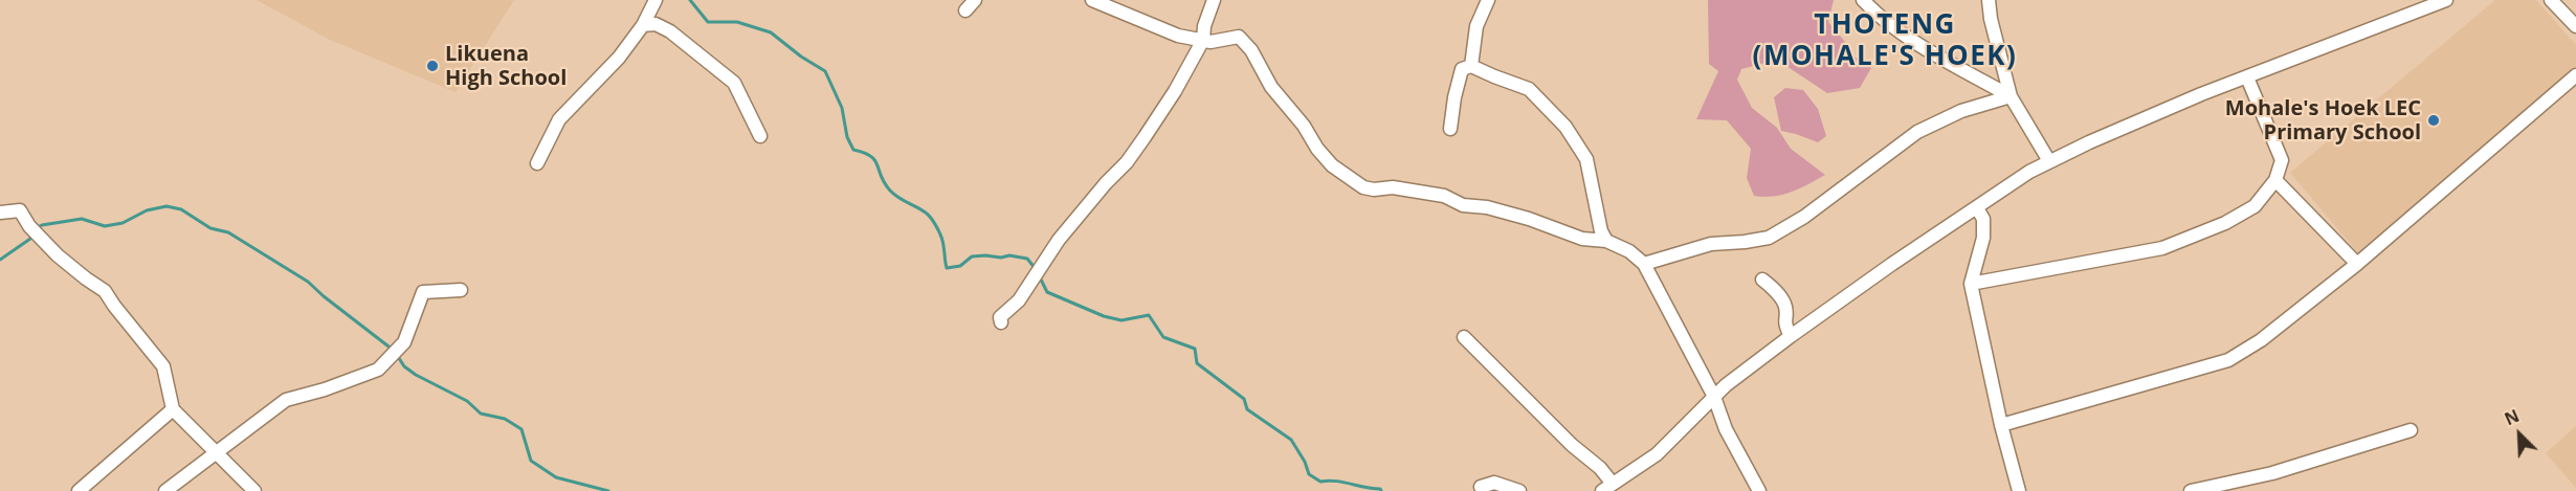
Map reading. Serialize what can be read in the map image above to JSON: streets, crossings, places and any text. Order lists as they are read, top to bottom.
{
  "districts": ["THOTENG (MOHALE'S HOEK)"],
  "places": ["Likuena High School", "Mohale's Hoek LEC Primary School"],
  "north": "top left"
}
